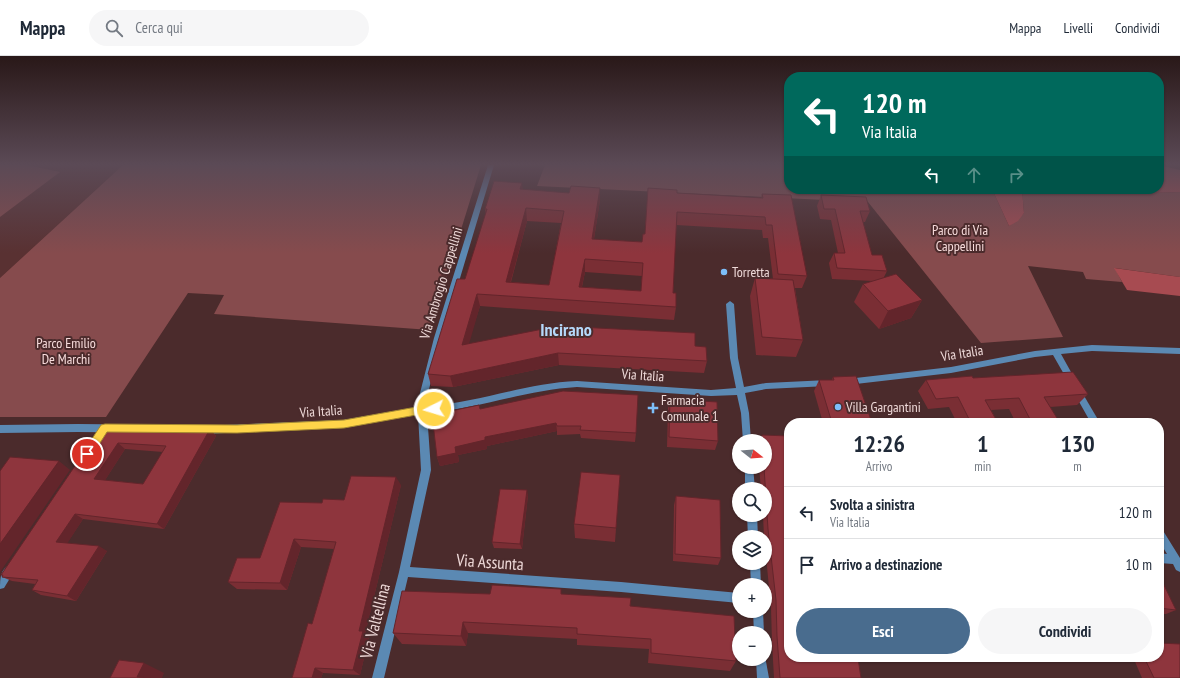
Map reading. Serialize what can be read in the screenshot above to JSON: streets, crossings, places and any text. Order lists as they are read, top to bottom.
{
  "streets": {
    "street": [
      "Via Ambrogio Cappellini",
      "Via Italia",
      "Via Assunta",
      "Via Valtellina"
    ]
  },
  "crossings": [
    ["Via Ambrogio Cappellini", "Via Italia"],
    ["Via Assunta", "Via Valtellina"]
  ],
  "districts": ["Incirano"],
  "parks": ["Parco di Via Cappellini", "Parco Emilio De Marchi"],
  "places": {
    "other": ["Torretta", "Villa Gargantini"],
    "health": ["Farmacia Comunale 1"]
  },
  "north": "right",
  "page": {
    "header": "Mappa",
    "search": "Cerca qui",
    "nav": ["Mappa", "Livelli", "Condividi"],
    "turn": ["120 m", "Via Italia"],
    "eta": [
      "12:26",
      "Arrivo",
      "1",
      "min",
      "130",
      "m"
    ],
    "map_buttons": ["+", "−"],
    "list": [
      {
        "name": "Svolta a sinistra",
        "note": "Via Italia",
        "value": "120 m"
      },
      {
        "name": "Arrivo a destinazione",
        "value": "10 m"
      }
    ],
    "buttons": ["Esci", "Condividi"]
  }
}
